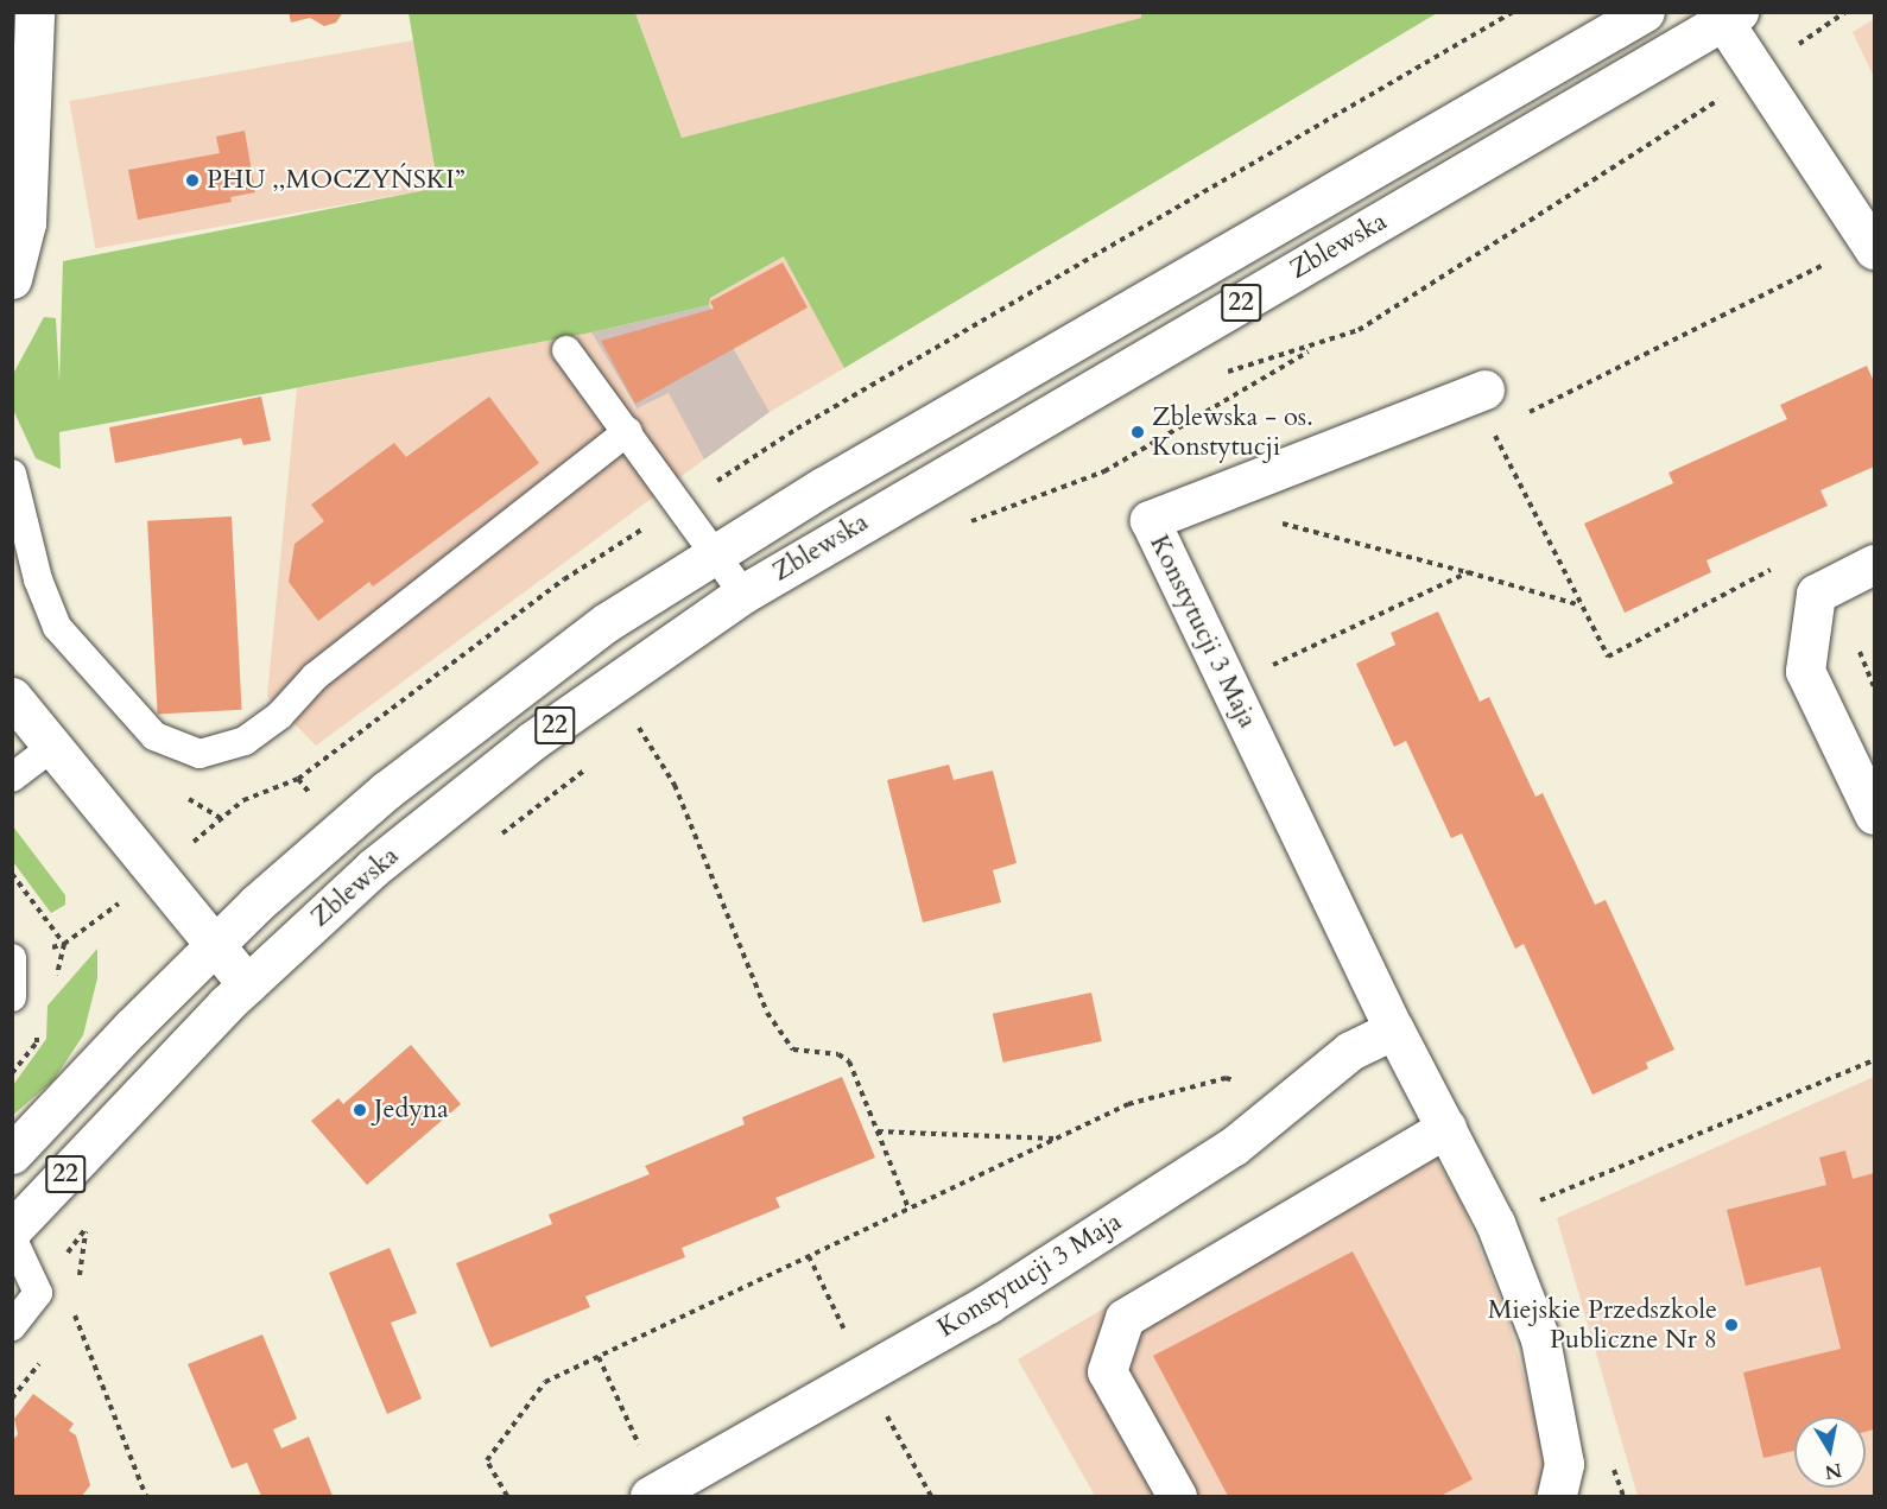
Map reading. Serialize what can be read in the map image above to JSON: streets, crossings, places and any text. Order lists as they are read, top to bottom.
{
  "streets": {
    "main road": ["Zblewska", "22", "Konstytucji 3 Maja"]
  },
  "places": [
    "PHU ,,MOCZYŃSKI”",
    "Zblewska - os. Konstytucji",
    "Jedyna",
    "Miejskie Przedszkole Publiczne Nr 8"
  ],
  "north": "bottom"
}
